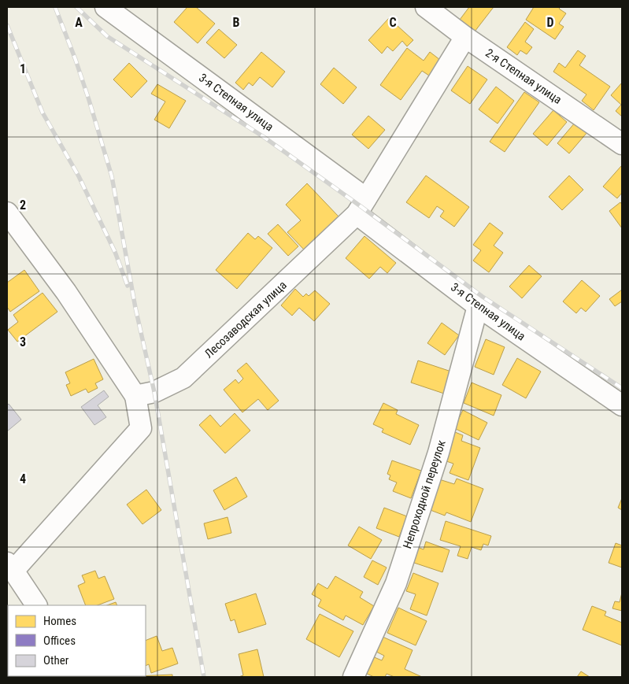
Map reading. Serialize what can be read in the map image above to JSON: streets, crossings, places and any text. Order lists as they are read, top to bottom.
{
  "streets": {
    "street": [
      "2-я Степная улица",
      "3-я Степная улица",
      "Лесозаводская улица",
      "Непроходной переулок"
    ]
  },
  "crossings": [
    ["2-я Степная улица", "Лесозаводская улица"],
    ["3-я Степная улица", "Лесозаводская улица"],
    ["3-я Степная улица", "Непроходной переулок"]
  ],
  "legend": ["Homes", "Offices", "Other"],
  "grid": {
    "columns": [
      "A",
      "B",
      "C",
      "D"
    ],
    "rows": [
      "1",
      "2",
      "3",
      "4"
    ]
  }
}
